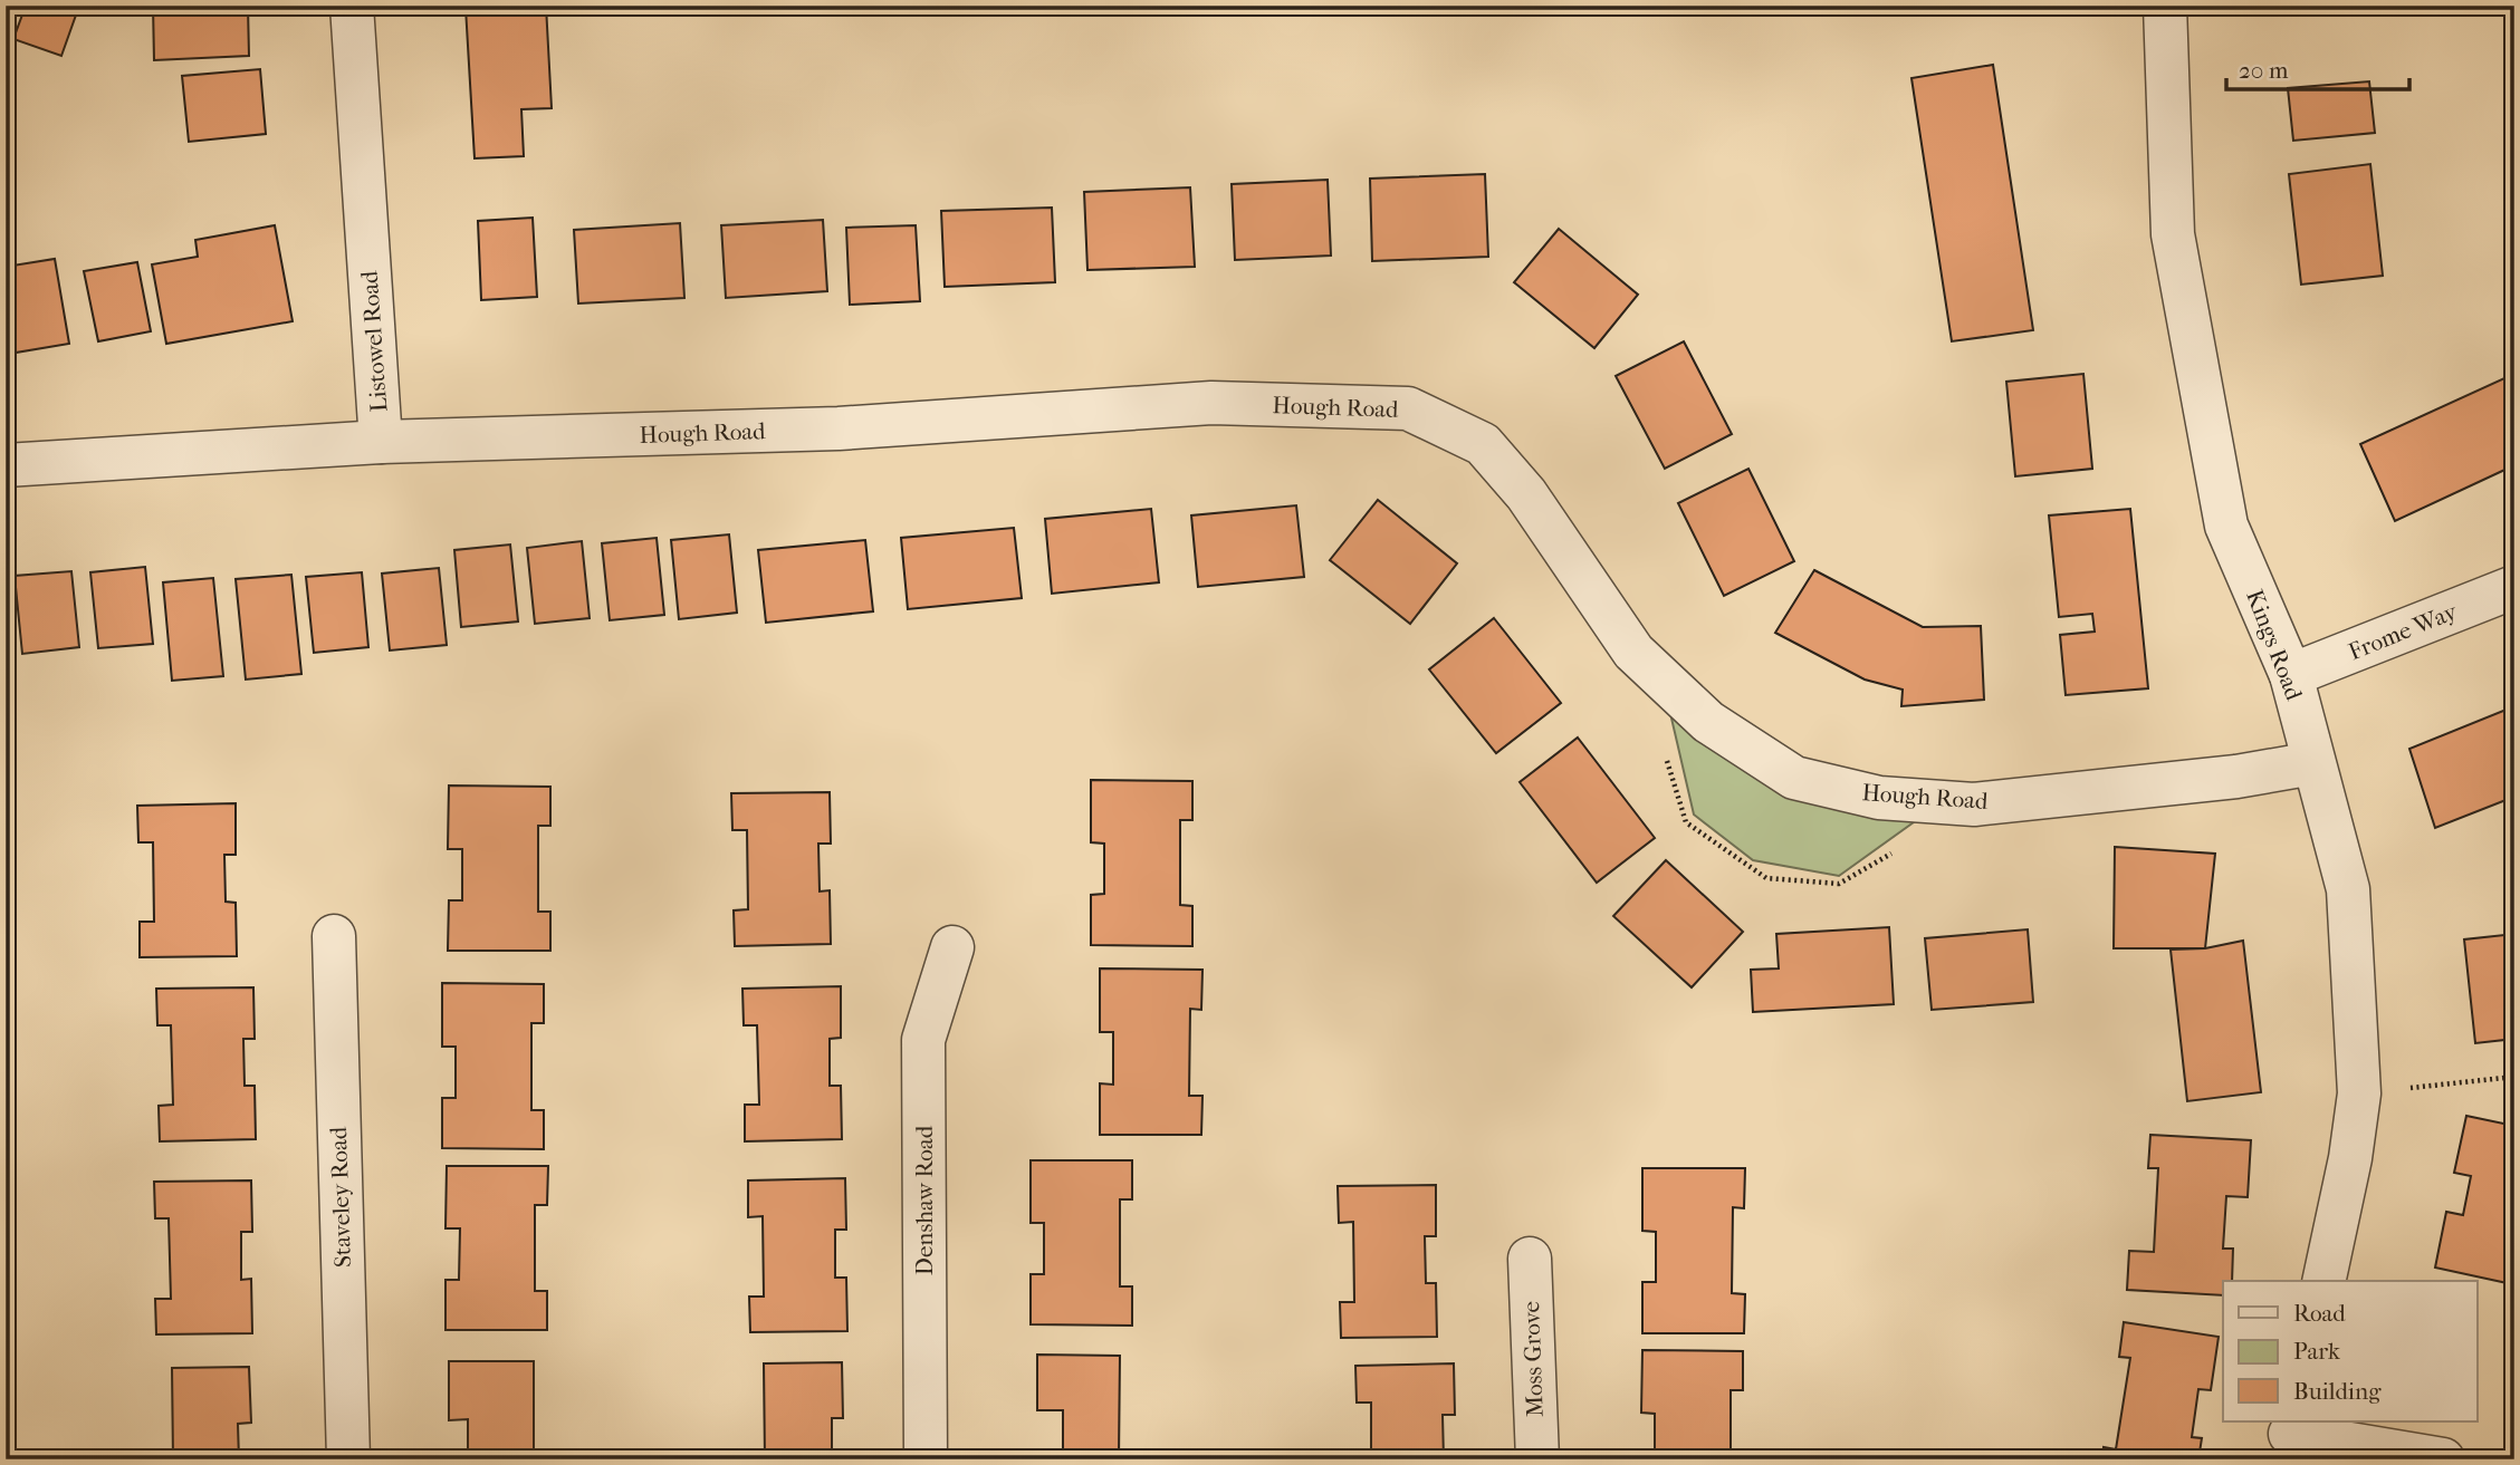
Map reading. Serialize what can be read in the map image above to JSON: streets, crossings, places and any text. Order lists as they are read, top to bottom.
{
  "streets": {
    "street": [
      "Listowel Road",
      "Hough Road",
      "Frome Way",
      "Kings Road",
      "Staveley Road",
      "Denshaw Road",
      "Moss Grove"
    ]
  },
  "crossings": [
    ["Listowel Road", "Hough Road"],
    ["Hough Road", "Kings Road"],
    ["Frome Way", "Kings Road"]
  ],
  "legend": ["Road", "Park", "Building"],
  "scale_bar": "20 m"
}
